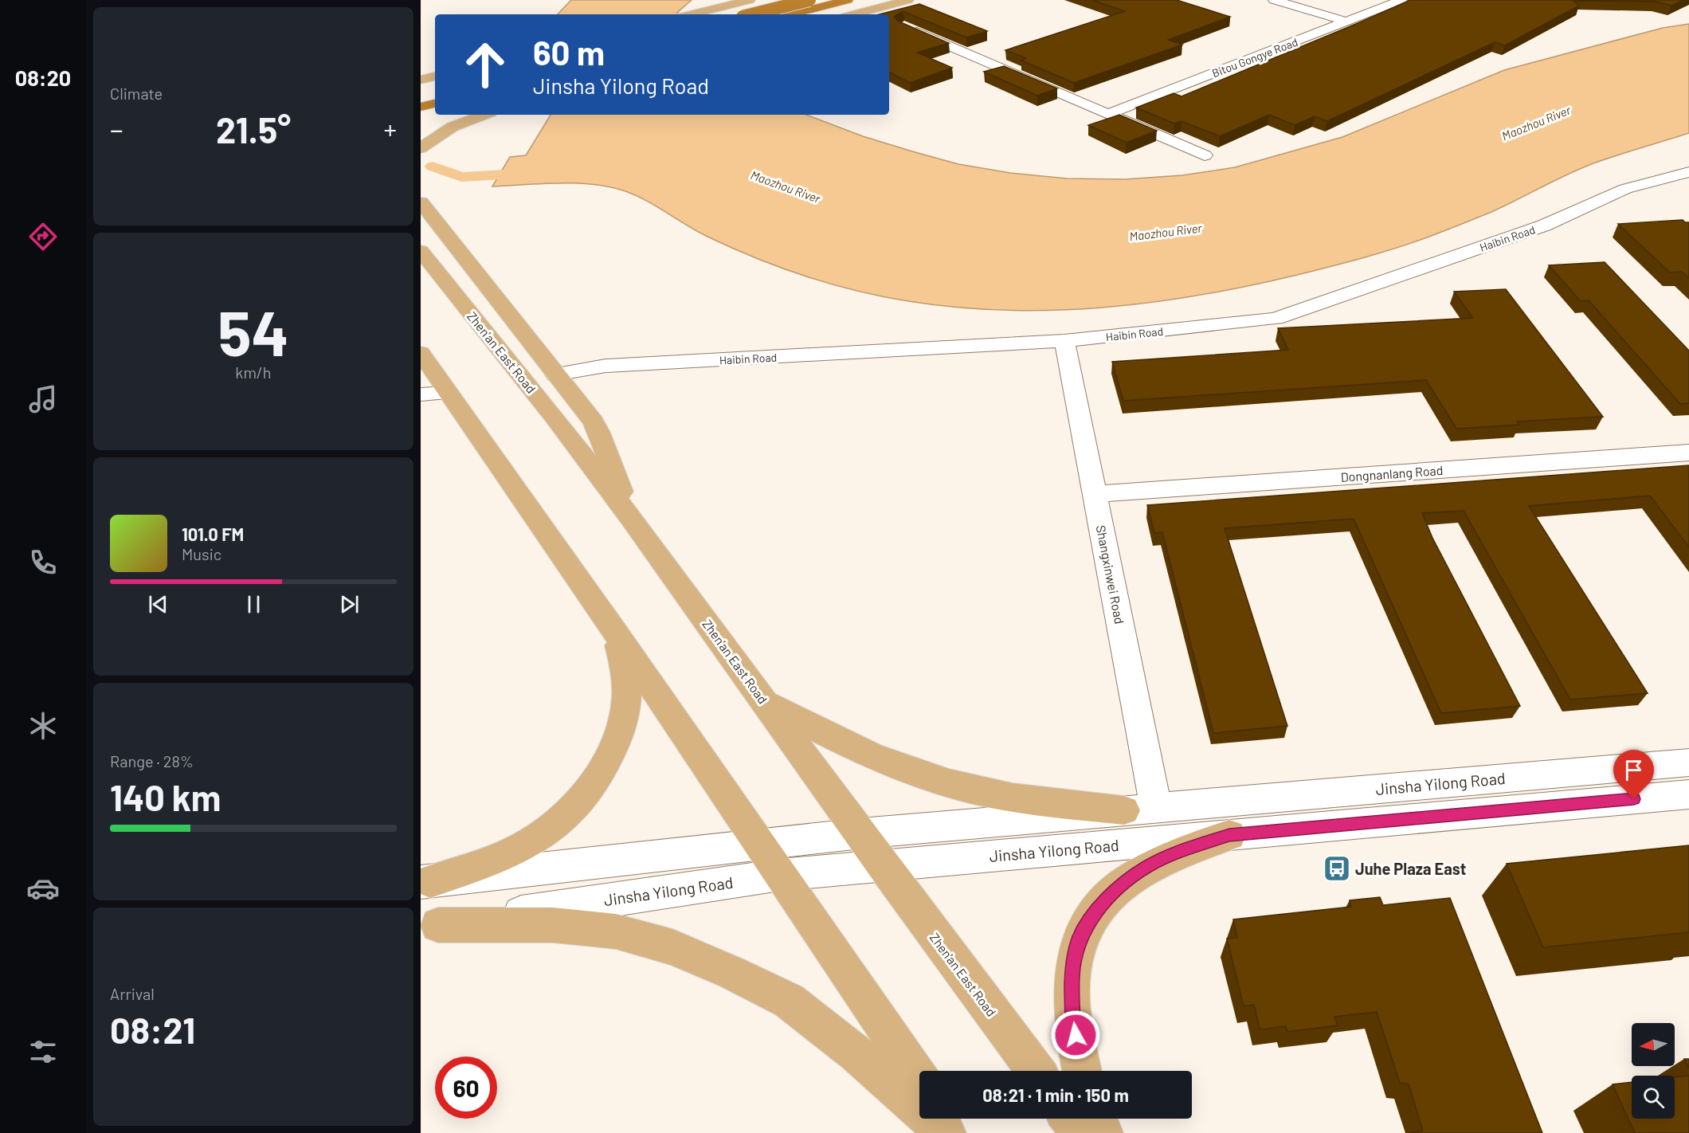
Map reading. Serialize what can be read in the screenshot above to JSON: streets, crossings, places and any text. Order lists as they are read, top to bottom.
{
  "streets": {
    "main road": ["Zhen'an East Road"],
    "street": [
      "Bitou Gongye Road",
      "Haibin Road",
      "Dongnanlang Road",
      "Shangxinwei Road",
      "Jinsha Yilong Road"
    ]
  },
  "crossings": [
    ["Haibin Road", "Shangxinwei Road"],
    ["Zhen'an East Road", "Jinsha Yilong Road"],
    ["Dongnanlang Road", "Shangxinwei Road"],
    ["Shangxinwei Road", "Jinsha Yilong Road"]
  ],
  "water": ["Maozhou River"],
  "places": {
    "bus stop": ["Juhe Plaza East"]
  },
  "north": "left",
  "page": {
    "tabs": "08:20",
    "tile": [
      "Climate",
      ["54", "km/h"],
      ["Range · 28%", "140 km"],
      ["Arrival", "08:21"]
    ],
    "turn": ["60 m", "Jinsha Yilong Road"],
    "heat": ["−", "21.5°", "+"],
    "song": ["101.0 FM", "Music"],
    "limit": "60",
    "trip": "08:21 · 1 min · 150 m"
  }
}
